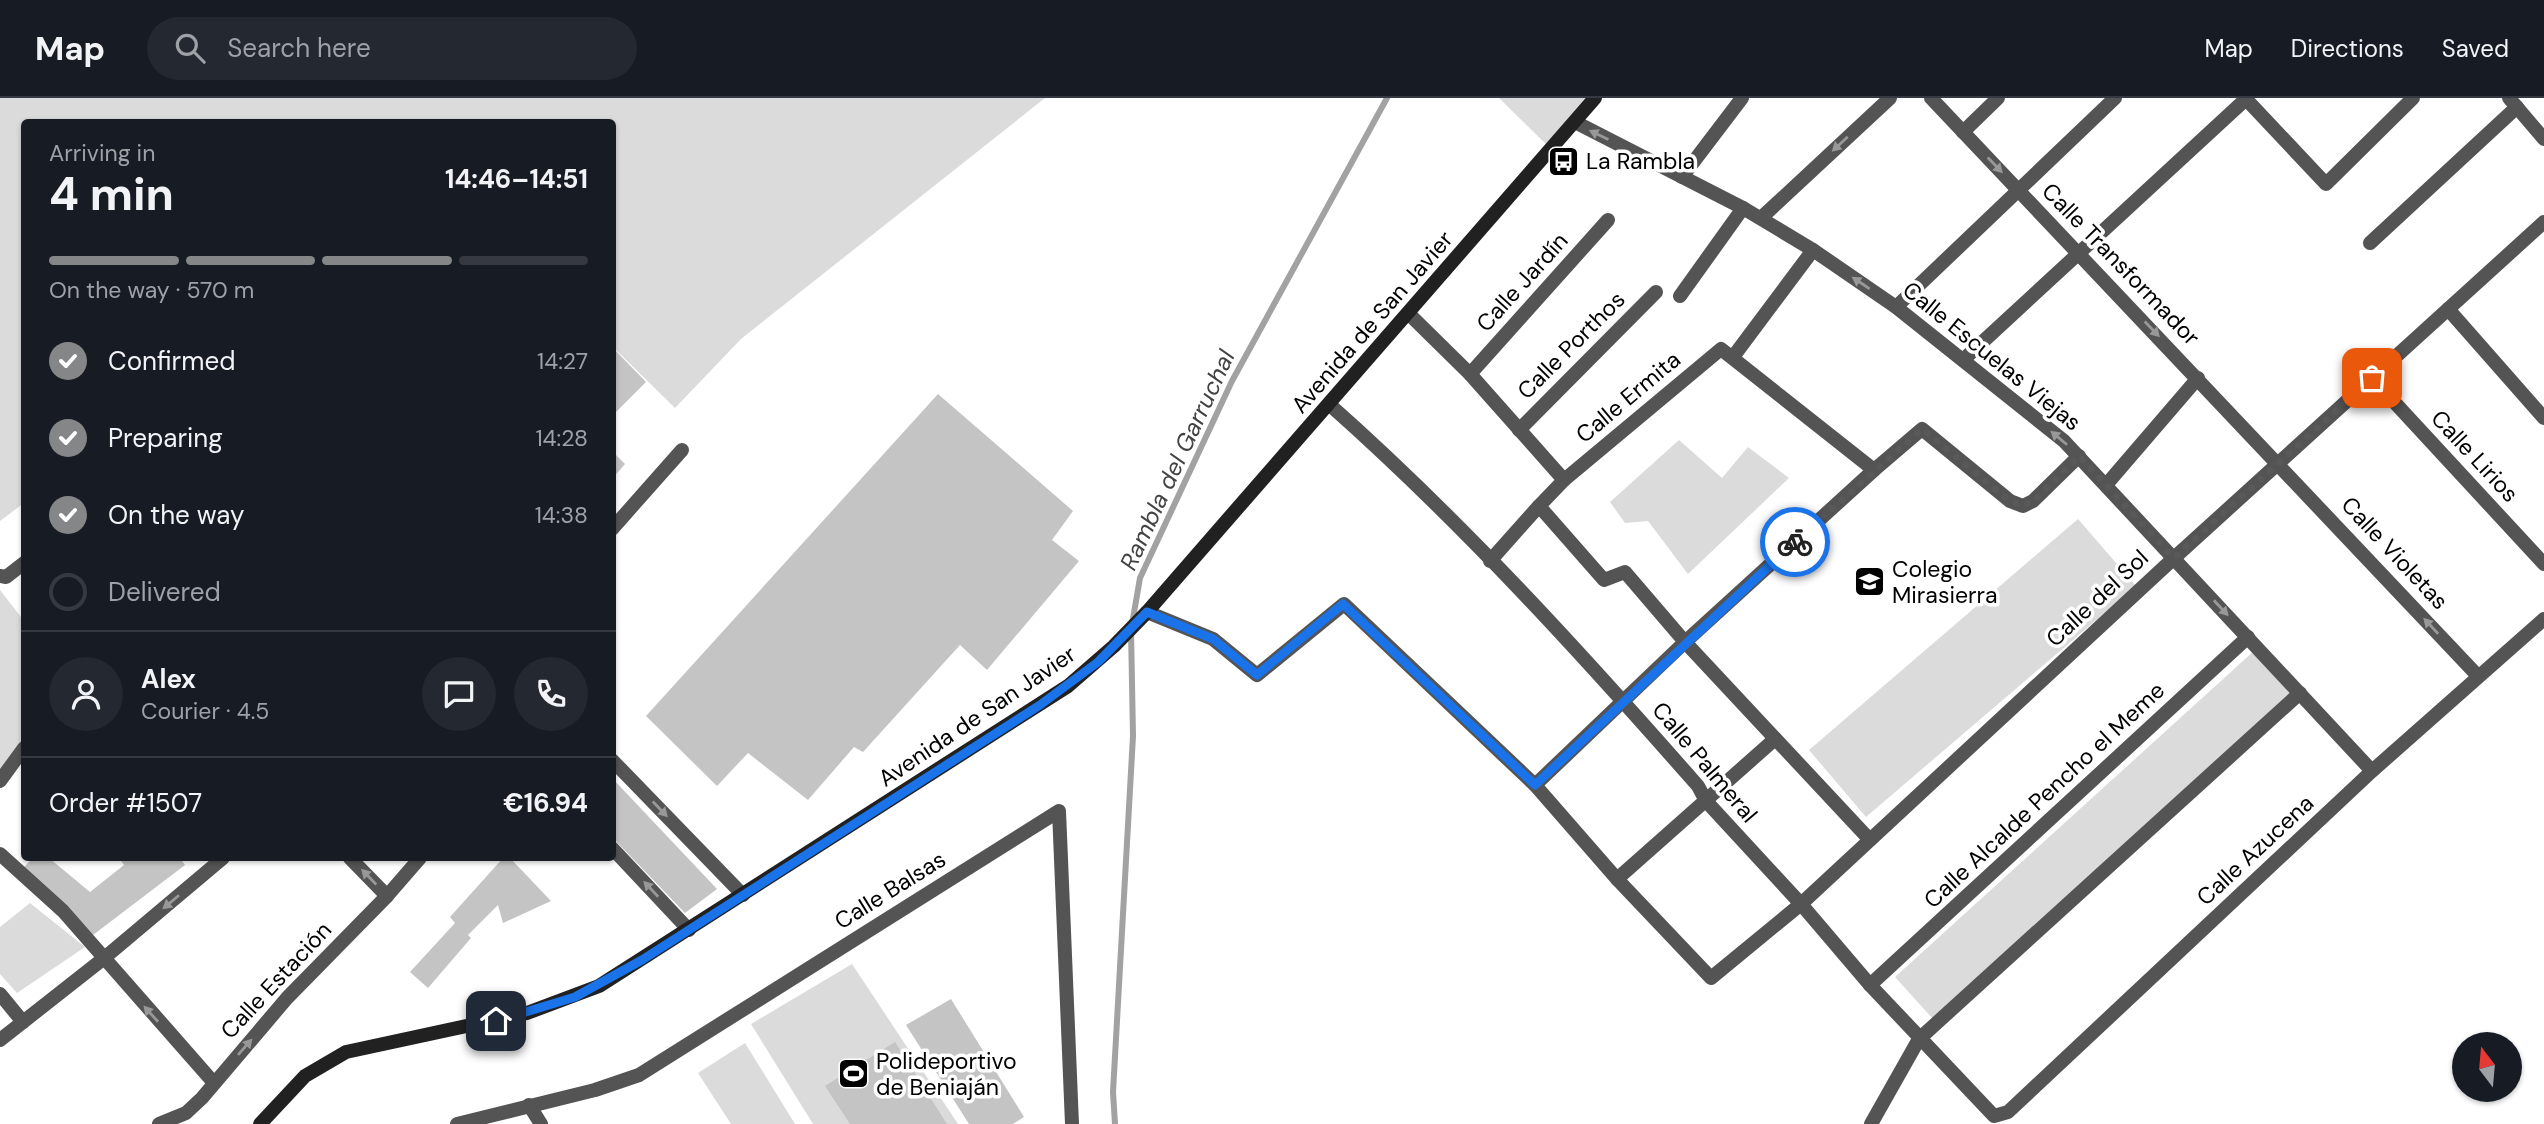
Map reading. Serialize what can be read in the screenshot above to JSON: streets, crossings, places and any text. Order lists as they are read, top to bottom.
{
  "streets": {
    "main road": ["Avenida de San Javier"],
    "street": [
      "Calle Transformador",
      "Calle Jardín",
      "Calle Porthos",
      "Calle Escuelas Viejas",
      "Calle Ermita",
      "Calle Lirios",
      "Calle Violetas",
      "Calle del Sol",
      "Calle Palmeral",
      "Calle Alcalde Pencho el Meme",
      "Calle Azucena",
      "Calle Balsas",
      "Calle Estación"
    ]
  },
  "crossings": [
    ["Calle Transformador", "Calle Violetas"],
    ["Calle Transformador", "Calle del Sol"],
    ["Avenida de San Javier", "Calle Escuelas Viejas"],
    ["Avenida de San Javier", "Calle Palmeral"],
    ["Calle Escuelas Viejas", "Calle Ermita"],
    ["Calle Escuelas Viejas", "Calle del Sol"],
    ["Calle Escuelas Viejas", "Calle Alcalde Pencho el Meme"],
    ["Calle Escuelas Viejas", "Calle Azucena"],
    ["Calle Ermita", "Calle Palmeral"],
    ["Calle Lirios", "Calle del Sol"],
    ["Calle Violetas", "Calle del Sol"],
    ["Calle Violetas", "Calle Azucena"],
    ["Calle del Sol", "Calle Palmeral"],
    ["Calle Palmeral", "Calle Alcalde Pencho el Meme"],
    ["Calle Palmeral", "Calle Azucena"]
  ],
  "one_way": ["Calle Transformador", "Calle Violetas", "Calle Estación"],
  "water": ["Rambla del Garruchal"],
  "places": {
    "bus stop": ["La Rambla"],
    "school or university": ["Colegio Mirasierra"],
    "sports": ["Polideportivo de Beniaján"]
  },
  "north": "top",
  "page": {
    "header": "Map",
    "search": "Search here",
    "nav": ["Map", "Directions", "Saved"],
    "heading": ["4 min", "Arriving in", "14:46–14:51"],
    "panel": [
      "Alex",
      "Courier · 4.5",
      "Order #1507",
      "€16.94"
    ],
    "bar": "On the way · 570 m",
    "list": [
      ["Confirmed", "14:27"],
      ["Preparing", "14:28"],
      ["On the way", "14:38"],
      "Delivered"
    ]
  }
}
